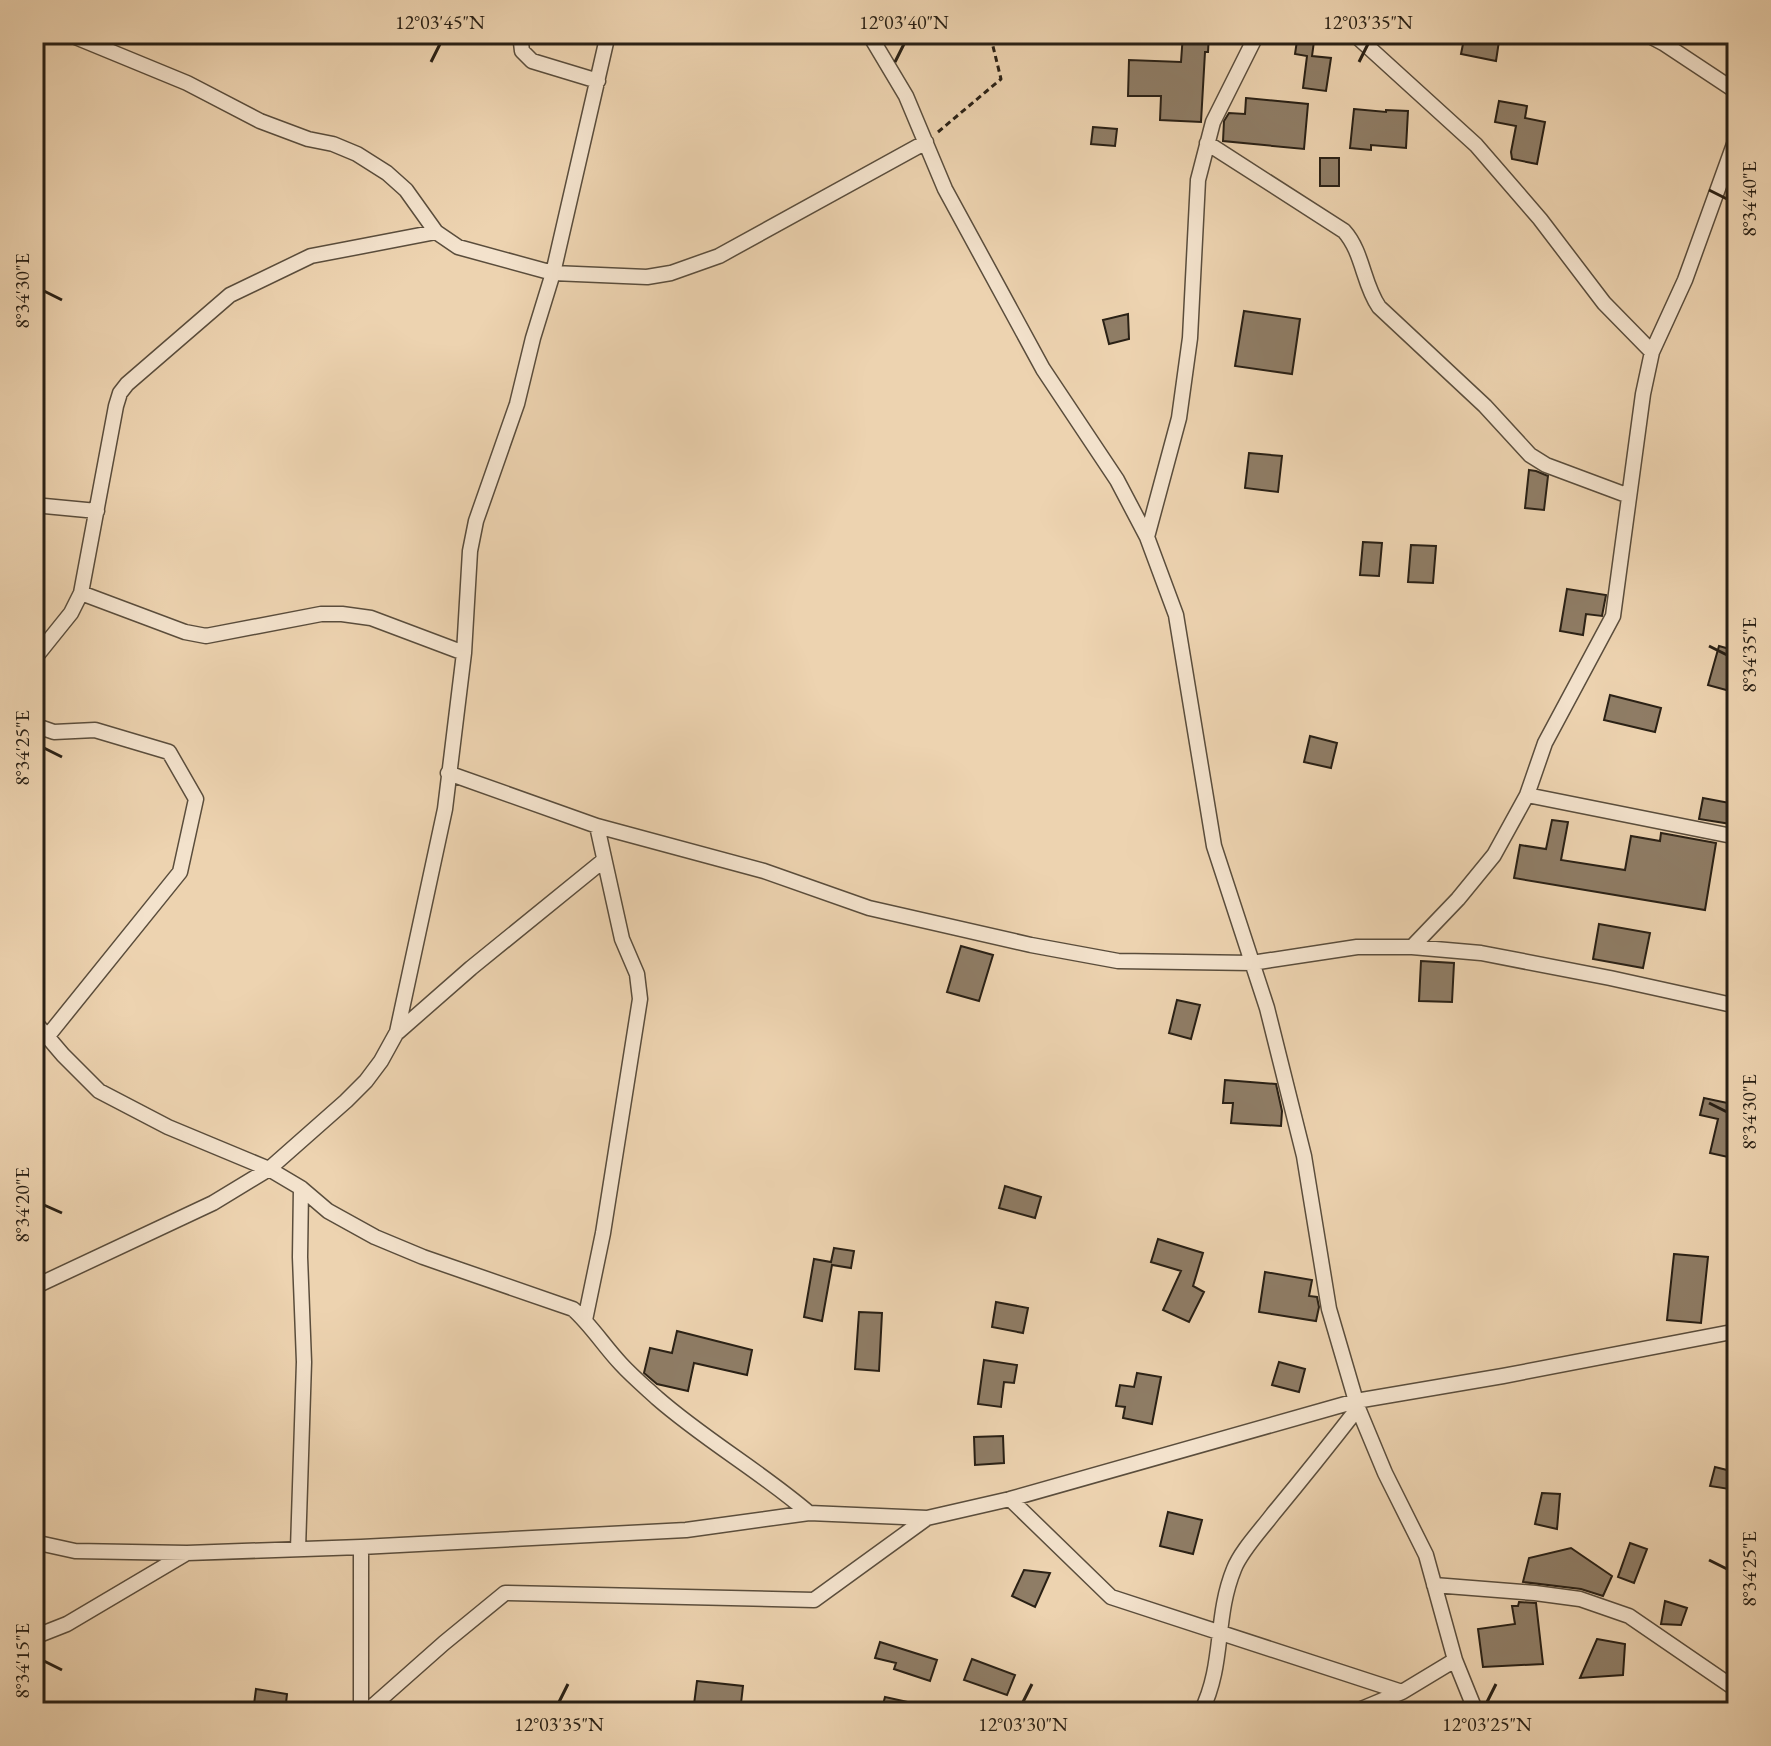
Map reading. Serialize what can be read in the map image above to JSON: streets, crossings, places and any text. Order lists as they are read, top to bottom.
{
  "coordinates": [
    "12°03'45\"N",
    "12°03'40\"N",
    "12°03'35\"N",
    "8°34'40\"E",
    "8°34'30\"E",
    "8°34'35\"E",
    "8°34'25\"E",
    "8°34'20\"E",
    "8°34'15\"E",
    "12°03'30\"N",
    "12°03'25\"N"
  ]
}
